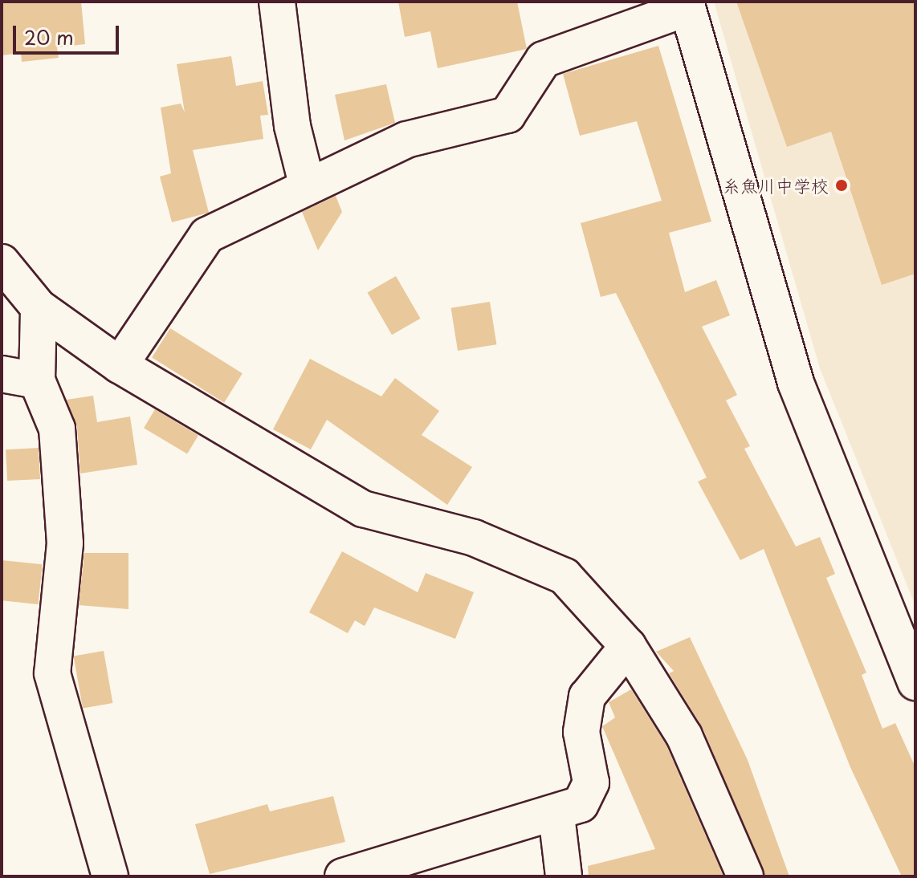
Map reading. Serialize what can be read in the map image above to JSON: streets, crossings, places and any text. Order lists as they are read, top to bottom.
{
  "places": ["糸魚川中学校"],
  "scale_bar": "20 m"
}
